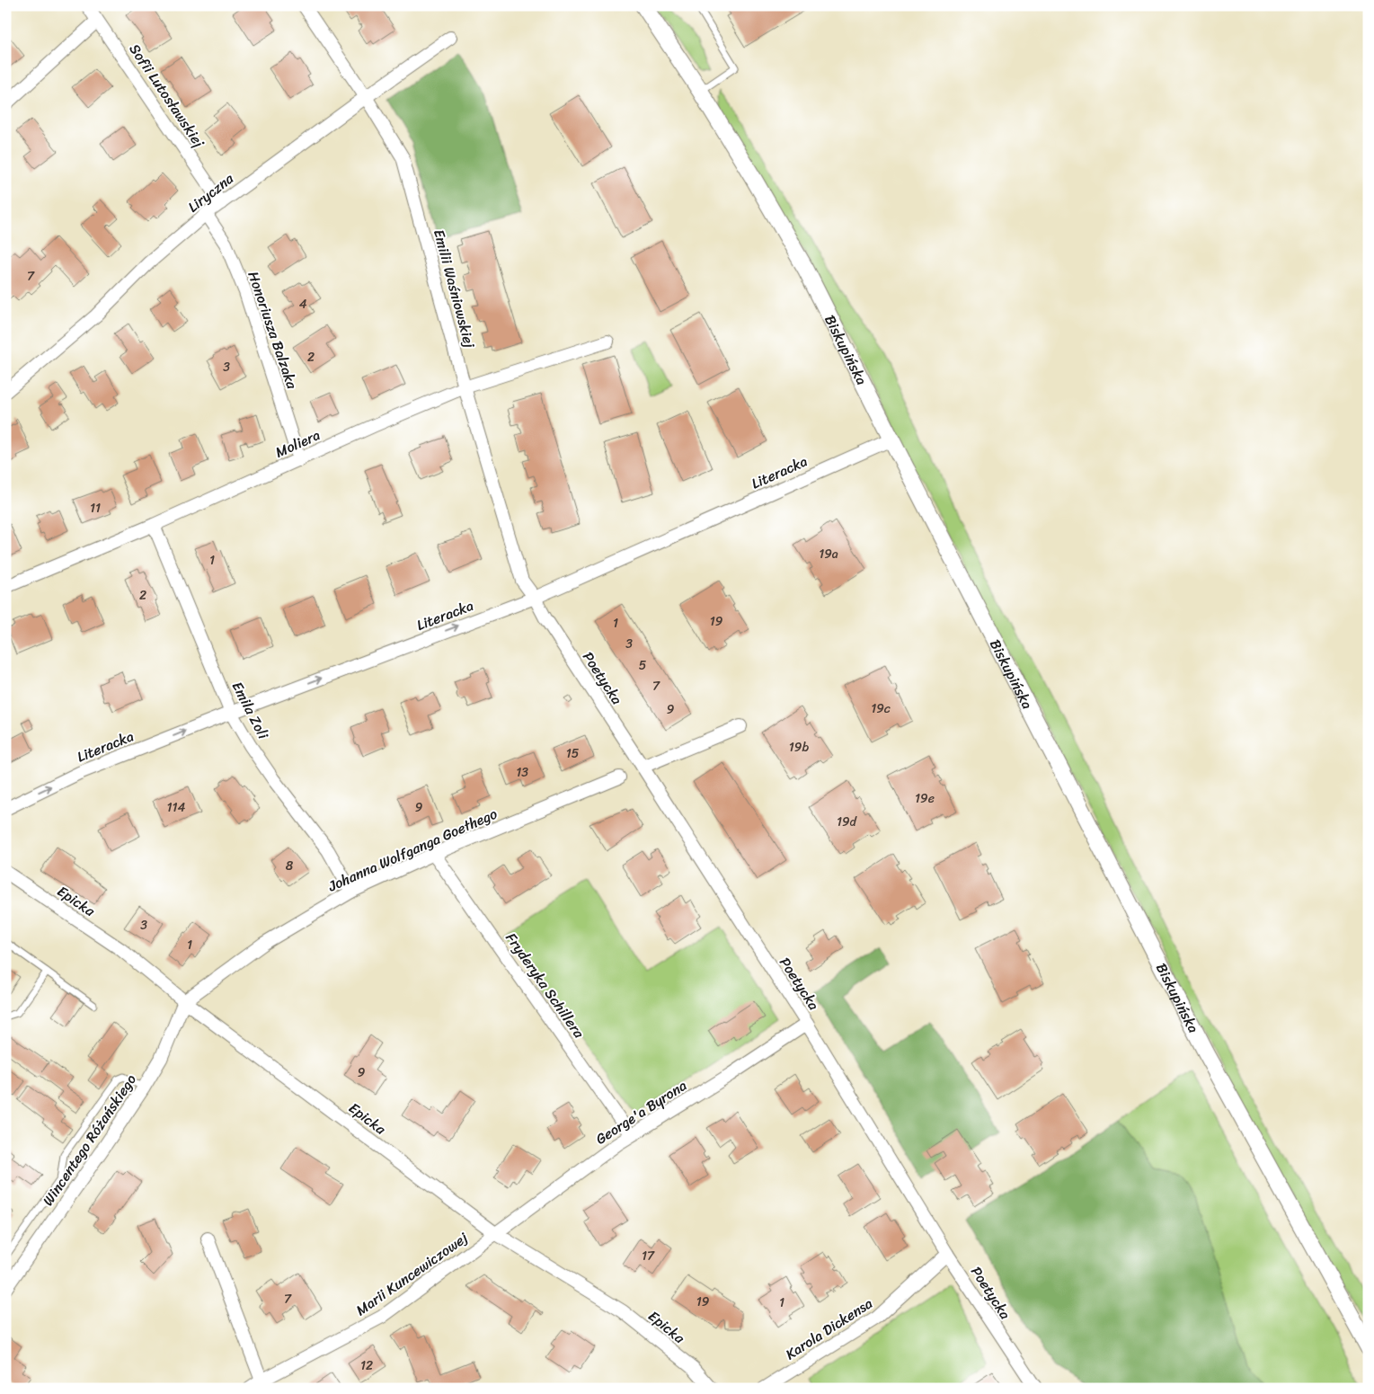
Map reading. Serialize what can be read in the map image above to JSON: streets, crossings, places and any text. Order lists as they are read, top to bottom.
{
  "streets": {
    "street": [
      "Sofii Lutosławskiej",
      "Liryczna",
      "Emilii Waśniowskiej",
      "Honoriusza Balzaka",
      "Biskupińska",
      "Moliera",
      "Literacka",
      "Poetycka",
      "Emila Zoli",
      "Johanna Wolfganga Goethego",
      "Epicka",
      "Fryderyka Schillera",
      "George'a Byrona",
      "Wincentego Różańskiego",
      "Marii Kuncewiczowej",
      "Karola Dickensa"
    ]
  },
  "crossings": [
    ["Sofii Lutosławskiej", "Liryczna"],
    ["Liryczna", "Emilii Waśniowskiej"],
    ["Liryczna", "Honoriusza Balzaka"],
    ["Emilii Waśniowskiej", "Moliera"],
    ["Emilii Waśniowskiej", "Literacka"],
    ["Emilii Waśniowskiej", "Poetycka"],
    ["Honoriusza Balzaka", "Moliera"],
    ["Biskupińska", "Literacka"],
    ["Moliera", "Emila Zoli"],
    ["Literacka", "Poetycka"],
    ["Literacka", "Emila Zoli"],
    ["Poetycka", "George'a Byrona"],
    ["Poetycka", "Karola Dickensa"],
    ["Emila Zoli", "Johanna Wolfganga Goethego"],
    ["Johanna Wolfganga Goethego", "Epicka"],
    ["Johanna Wolfganga Goethego", "Fryderyka Schillera"],
    ["Johanna Wolfganga Goethego", "Wincentego Różańskiego"],
    ["Epicka", "George'a Byrona"],
    ["Epicka", "Wincentego Różańskiego"],
    ["Epicka", "Marii Kuncewiczowej"],
    ["Fryderyka Schillera", "George'a Byrona"],
    ["George'a Byrona", "Marii Kuncewiczowej"]
  ],
  "one_way": ["Literacka"],
  "house_numbers": [
    "7",
    "4",
    "2",
    "3",
    "11",
    "19a",
    "1",
    "2",
    "19",
    "1",
    "3",
    "5",
    "7",
    "19c",
    "9",
    "19b",
    "15",
    "13",
    "19e",
    "114",
    "9",
    "19d",
    "8",
    "3",
    "1",
    "9",
    "17",
    "7",
    "19",
    "1",
    "12"
  ]
}
